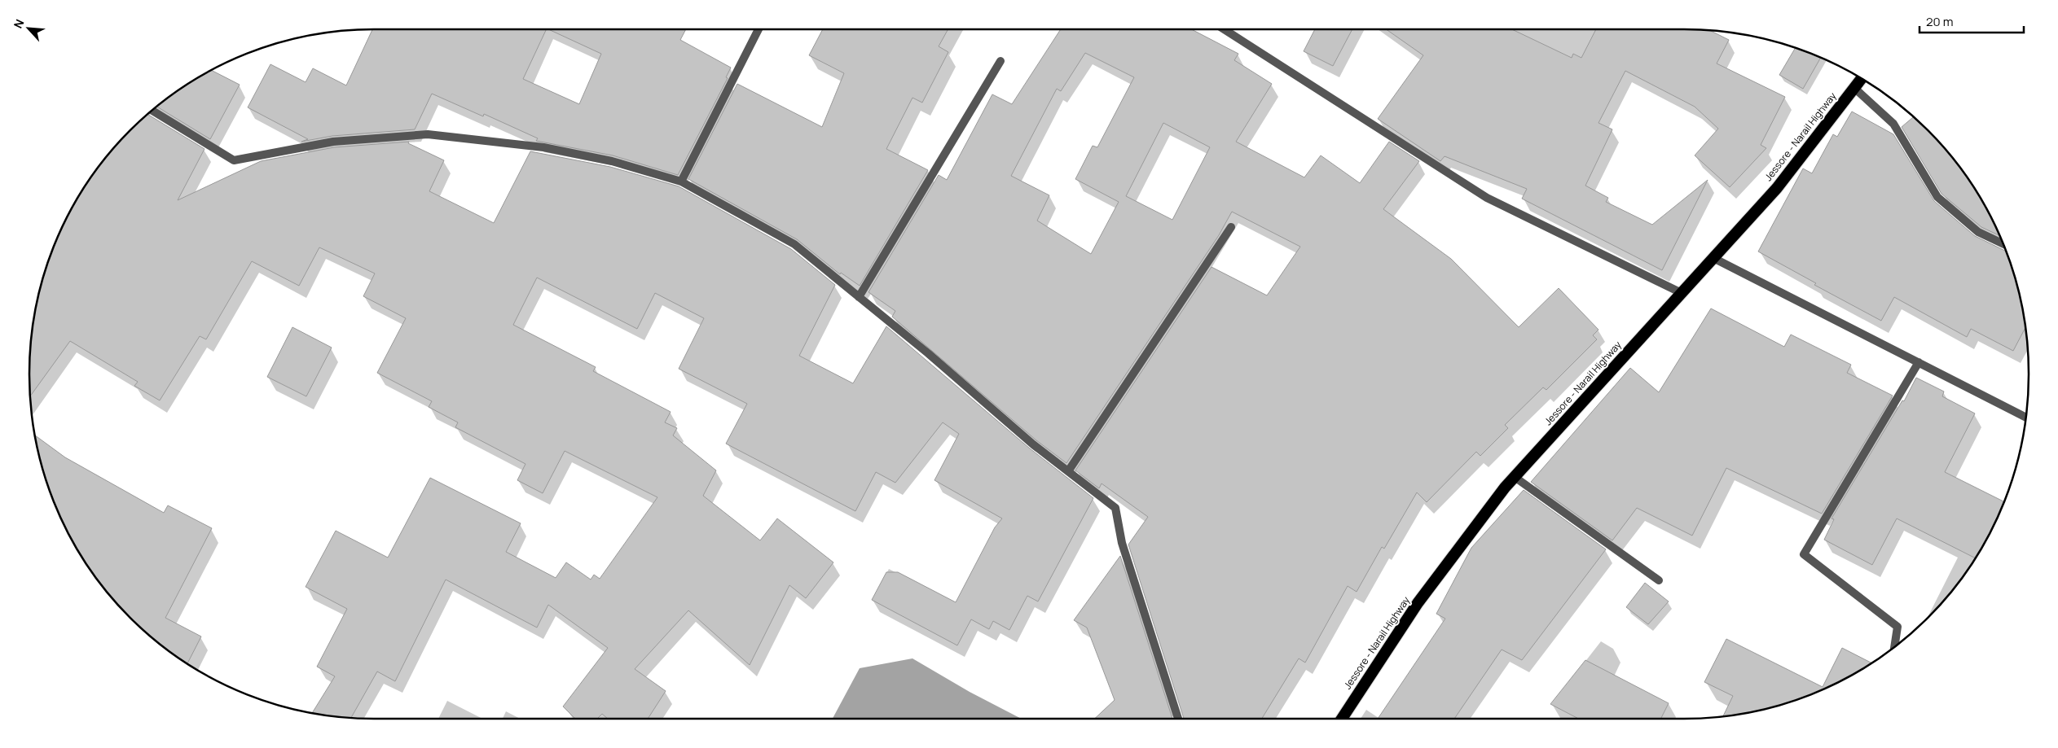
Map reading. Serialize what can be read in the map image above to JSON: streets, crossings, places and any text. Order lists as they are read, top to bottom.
{
  "streets": {
    "highway": ["Jessore - Narail Highway"]
  },
  "scale_bar": "20 m",
  "north": "top left"
}
